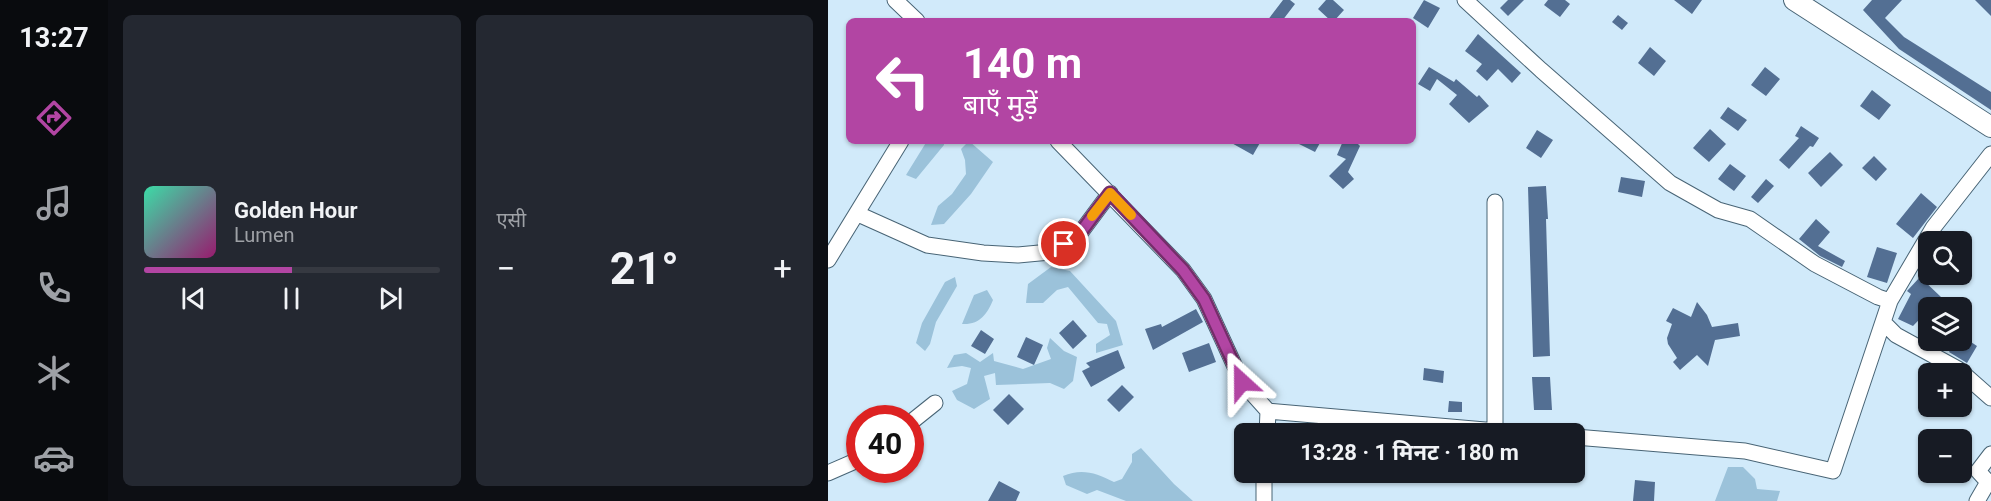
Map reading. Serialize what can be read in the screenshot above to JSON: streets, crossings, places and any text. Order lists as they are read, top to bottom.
{
  "page": {
    "tabs": "13:27",
    "tile": "एसी",
    "turn": ["140 m", "बाएँ मुड़ें"],
    "song": ["Golden Hour", "Lumen"],
    "map_buttons": ["+", "−"],
    "heat": ["−", "21°", "+"],
    "limit": "40",
    "trip": "13:28 · 1 मिनट · 180 m"
  }
}
